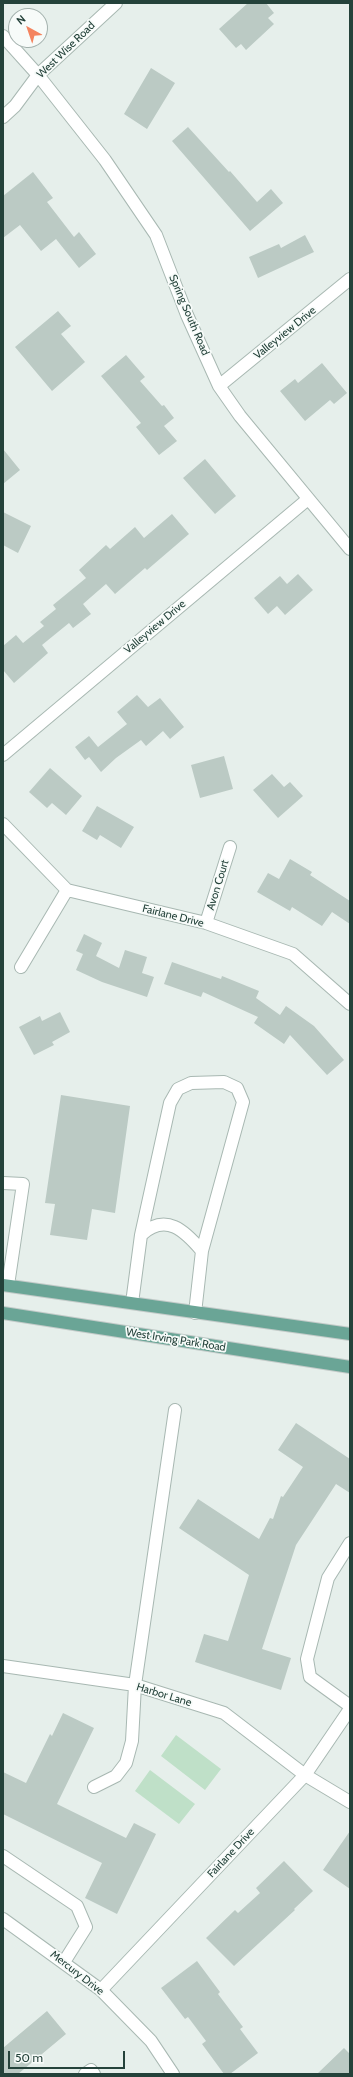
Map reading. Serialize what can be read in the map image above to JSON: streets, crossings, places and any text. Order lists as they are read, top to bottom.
{
  "streets": {
    "main road": ["West Irving Park Road"],
    "street": [
      "West Wise Road",
      "Spring South Road",
      "Valleyview Drive",
      "Avon Court",
      "Fairlane Drive",
      "Harbor Lane",
      "Mercury Drive"
    ]
  },
  "crossings": [
    ["West Wise Road", "Spring South Road"],
    ["Spring South Road", "Valleyview Drive"],
    ["Avon Court", "Fairlane Drive"],
    ["Fairlane Drive", "Harbor Lane"],
    ["Fairlane Drive", "Mercury Drive"]
  ],
  "scale_bar": "50 m",
  "north": "top left"
}
